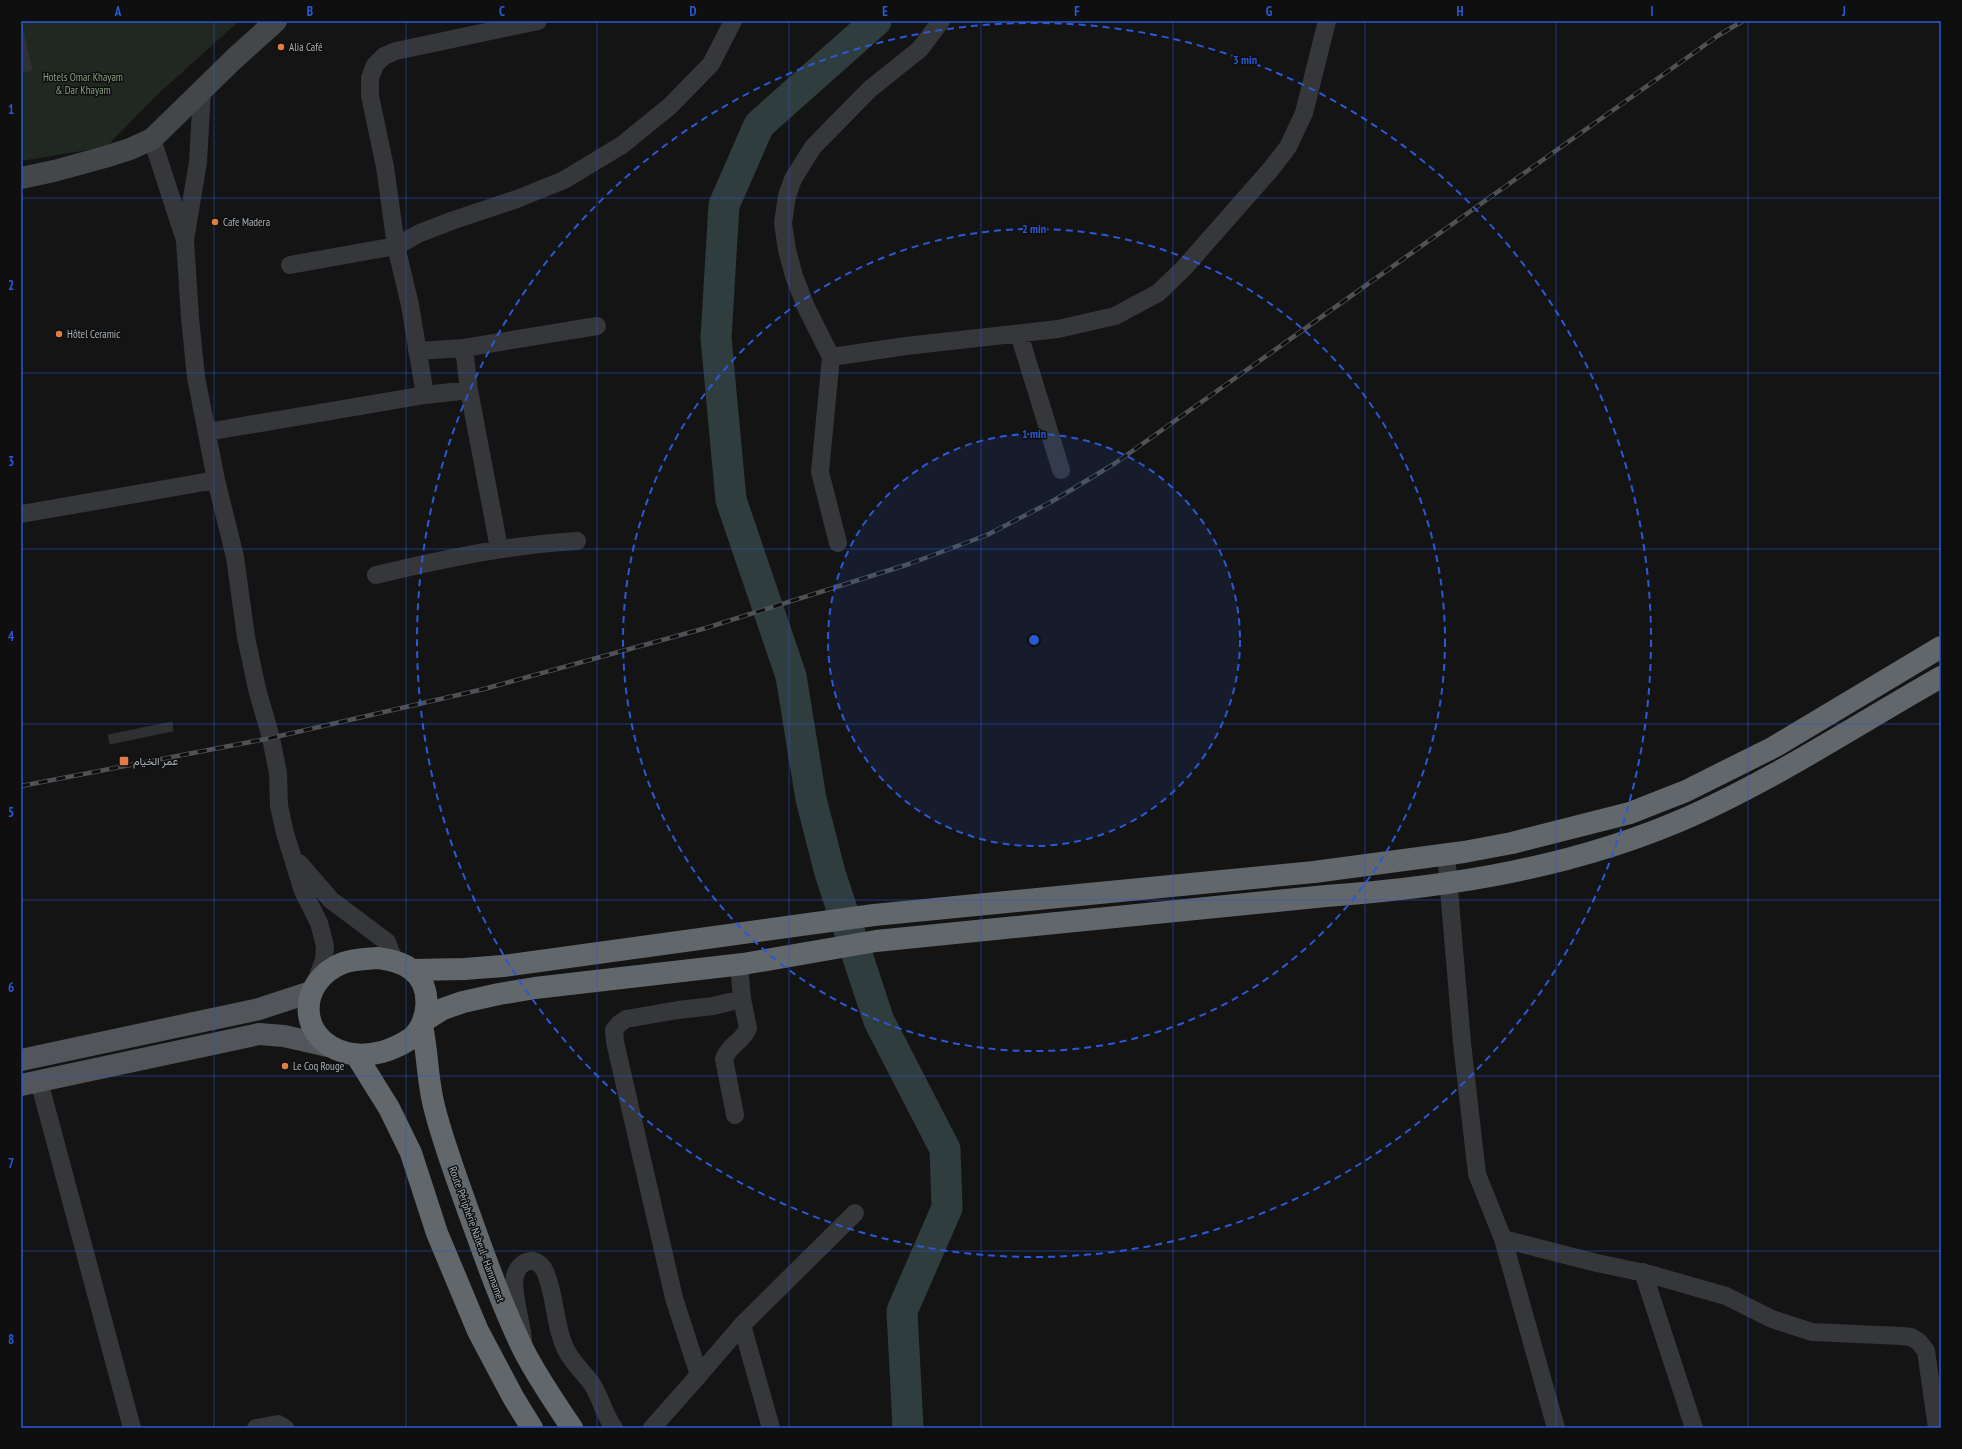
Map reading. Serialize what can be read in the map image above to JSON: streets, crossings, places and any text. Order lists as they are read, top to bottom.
{
  "streets": {
    "highway": ["Route Périphérie Nabeul - Hammamet"]
  },
  "parks": ["Hotels Omar Khayam & Dar Khayam"],
  "places": {
    "other": [
      "Alia Café",
      "Cafe Madera",
      "Hôtel Ceramic",
      "Le Coq Rouge"
    ],
    "transit": ["عمر الخيام"]
  },
  "grid": {
    "columns": [
      "A",
      "B",
      "C",
      "D",
      "E",
      "F",
      "G",
      "H",
      "I",
      "J"
    ],
    "rows": [
      "1",
      "2",
      "3",
      "4",
      "5",
      "6",
      "7",
      "8"
    ]
  },
  "rings": ["3 min", "2 min", "1 min"]
}
